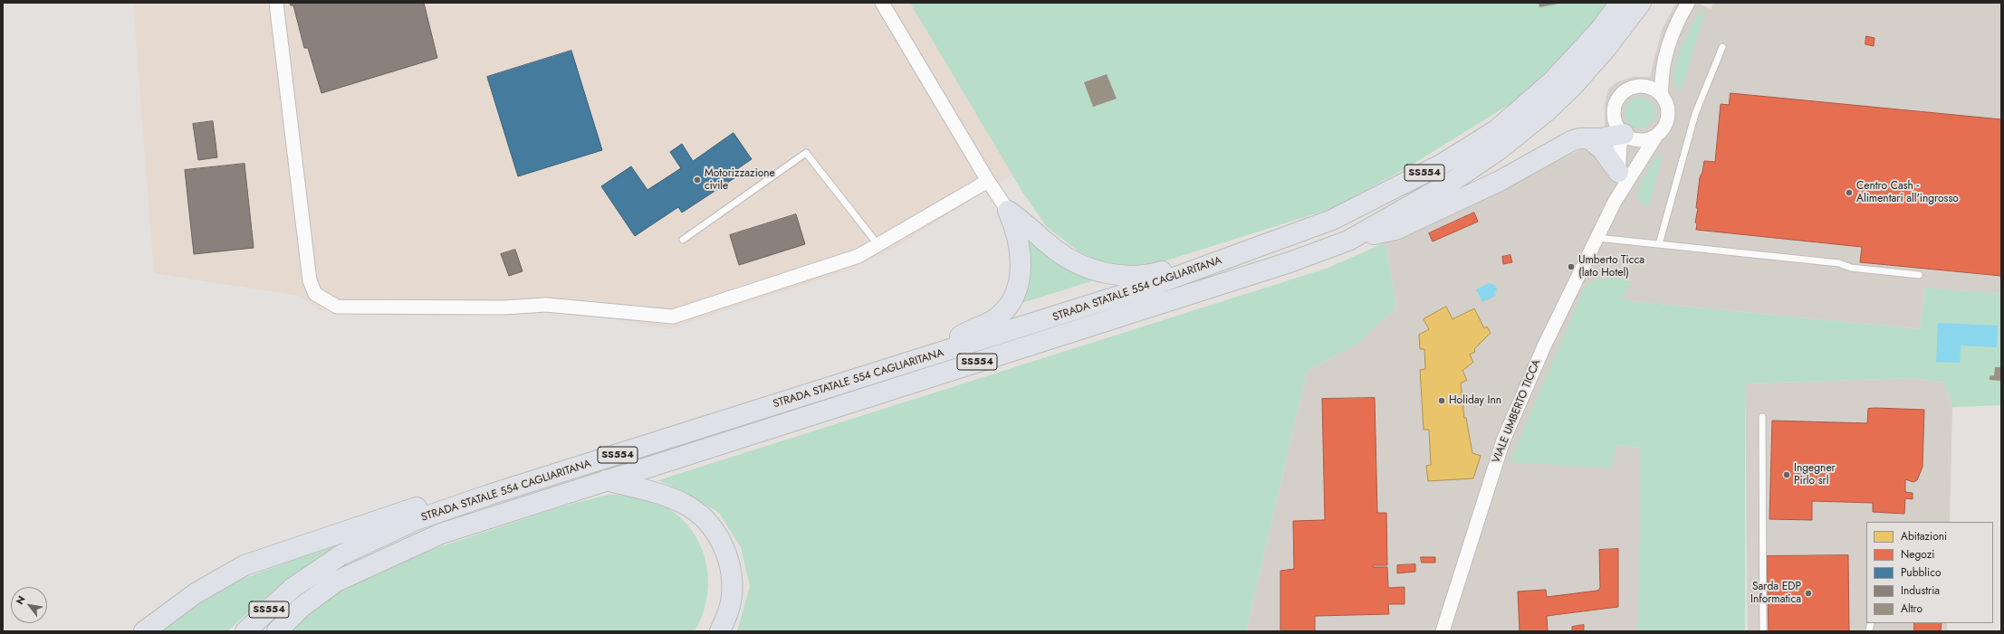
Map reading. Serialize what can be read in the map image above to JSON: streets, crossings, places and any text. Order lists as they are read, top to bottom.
{
  "streets": {
    "highway": ["SS554", "STRADA STATALE 554 CAGLIARITANA"],
    "street": ["VIALE UMBERTO TICCA"]
  },
  "places": [
    "Motorizzazione civile",
    "Centro Cash - Alimentari all'ingrosso",
    "Umberto Ticca (lato Hotel)",
    "Holiday Inn",
    "Ingegner Pirlo srl",
    "Sarda EDP Informatica"
  ],
  "legend": [
    "Abitazioni",
    "Negozi",
    "Pubblico",
    "Industria",
    "Altro"
  ],
  "north": "top left"
}
